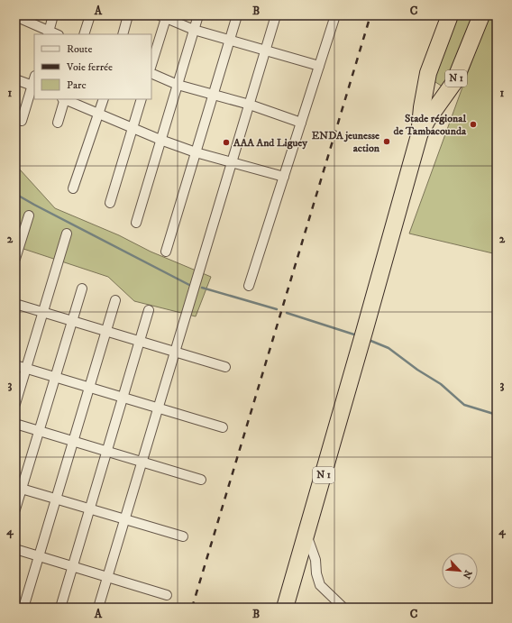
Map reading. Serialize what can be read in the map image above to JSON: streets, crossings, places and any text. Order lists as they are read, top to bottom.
{
  "streets": {
    "highway": ["N 1"]
  },
  "places": ["Stade régional de Tambacounda", "ENDA jeunesse action", "AAA And Liguey"],
  "legend": ["Route", "Voie ferrée", "Parc"],
  "north": "bottom right",
  "grid": {
    "columns": ["A", "B", "C"],
    "rows": [
      "1",
      "2",
      "3",
      "4"
    ]
  }
}
